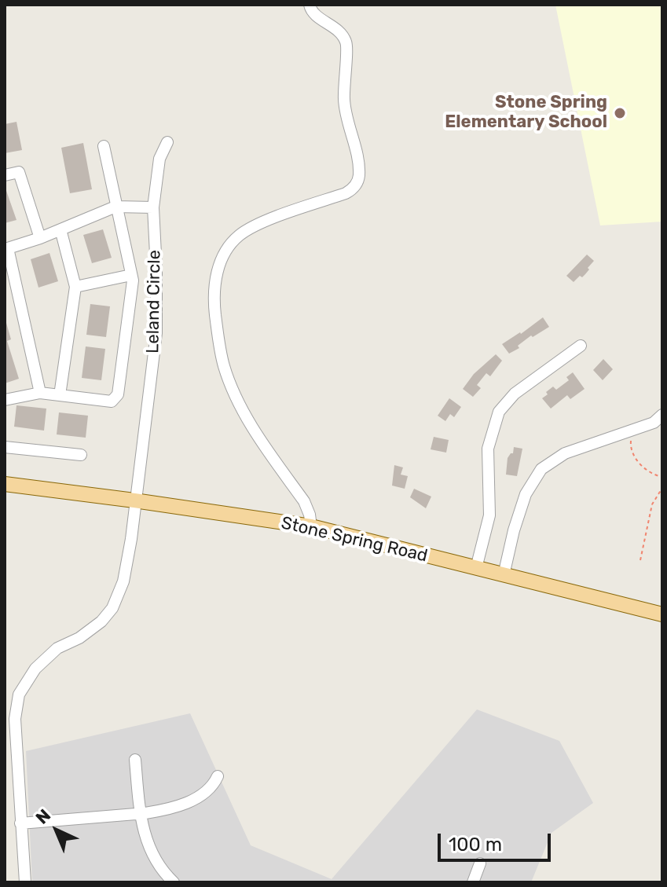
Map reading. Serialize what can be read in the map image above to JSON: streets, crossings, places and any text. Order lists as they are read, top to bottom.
{
  "streets": {
    "main road": ["Stone Spring Road"],
    "street": ["Leland Circle"]
  },
  "crossings": [
    ["Leland Circle", "Stone Spring Road"]
  ],
  "places": ["Stone Spring Elementary School"],
  "scale_bar": "100 m",
  "north": "top left"
}
